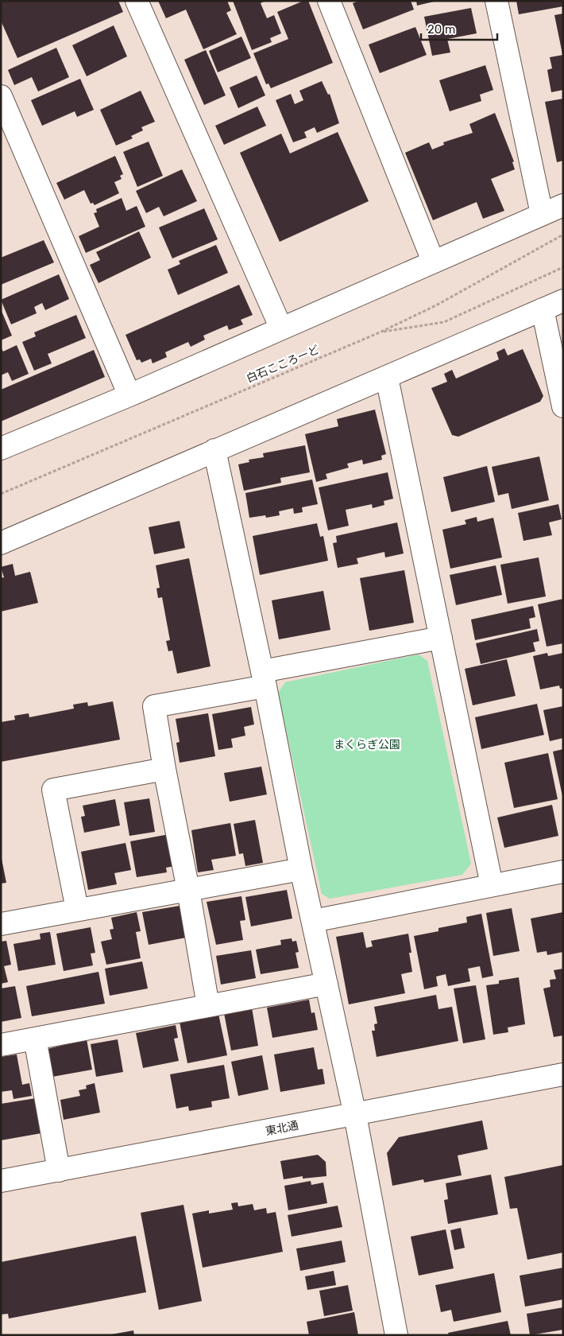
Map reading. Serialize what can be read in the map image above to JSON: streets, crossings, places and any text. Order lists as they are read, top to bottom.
{
  "streets": {
    "street": ["東北通"],
    "path": ["白石こころーど"]
  },
  "parks": ["まくらぎ公園"],
  "scale_bar": "20 m"
}
